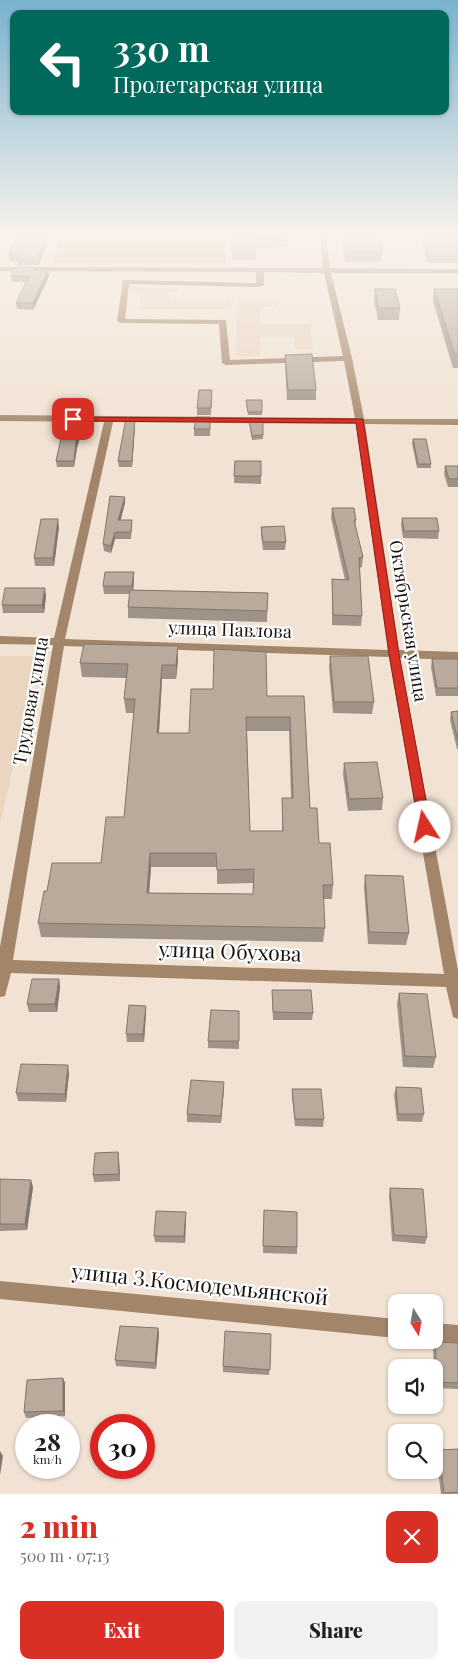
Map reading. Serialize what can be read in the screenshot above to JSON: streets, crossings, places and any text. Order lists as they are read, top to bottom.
{
  "streets": {
    "street": [
      "Октябрьская улица",
      "улица Павлова",
      "Трудовая улица",
      "улица Обухова",
      "улица З.Космодемьянской"
    ]
  },
  "crossings": [
    ["Октябрьская улица", "улица Павлова"],
    ["Октябрьская улица", "улица Обухова"],
    ["улица Павлова", "Трудовая улица"],
    ["Трудовая улица", "улица Обухова"]
  ],
  "north": "bottom",
  "page": {
    "turn": ["330 m", "Пролетарская улица"],
    "speed": "28 km/h",
    "limit": "30",
    "heading": ["2 min", "500 m · 07:13"],
    "buttons": ["Exit", "Share"]
  }
}
